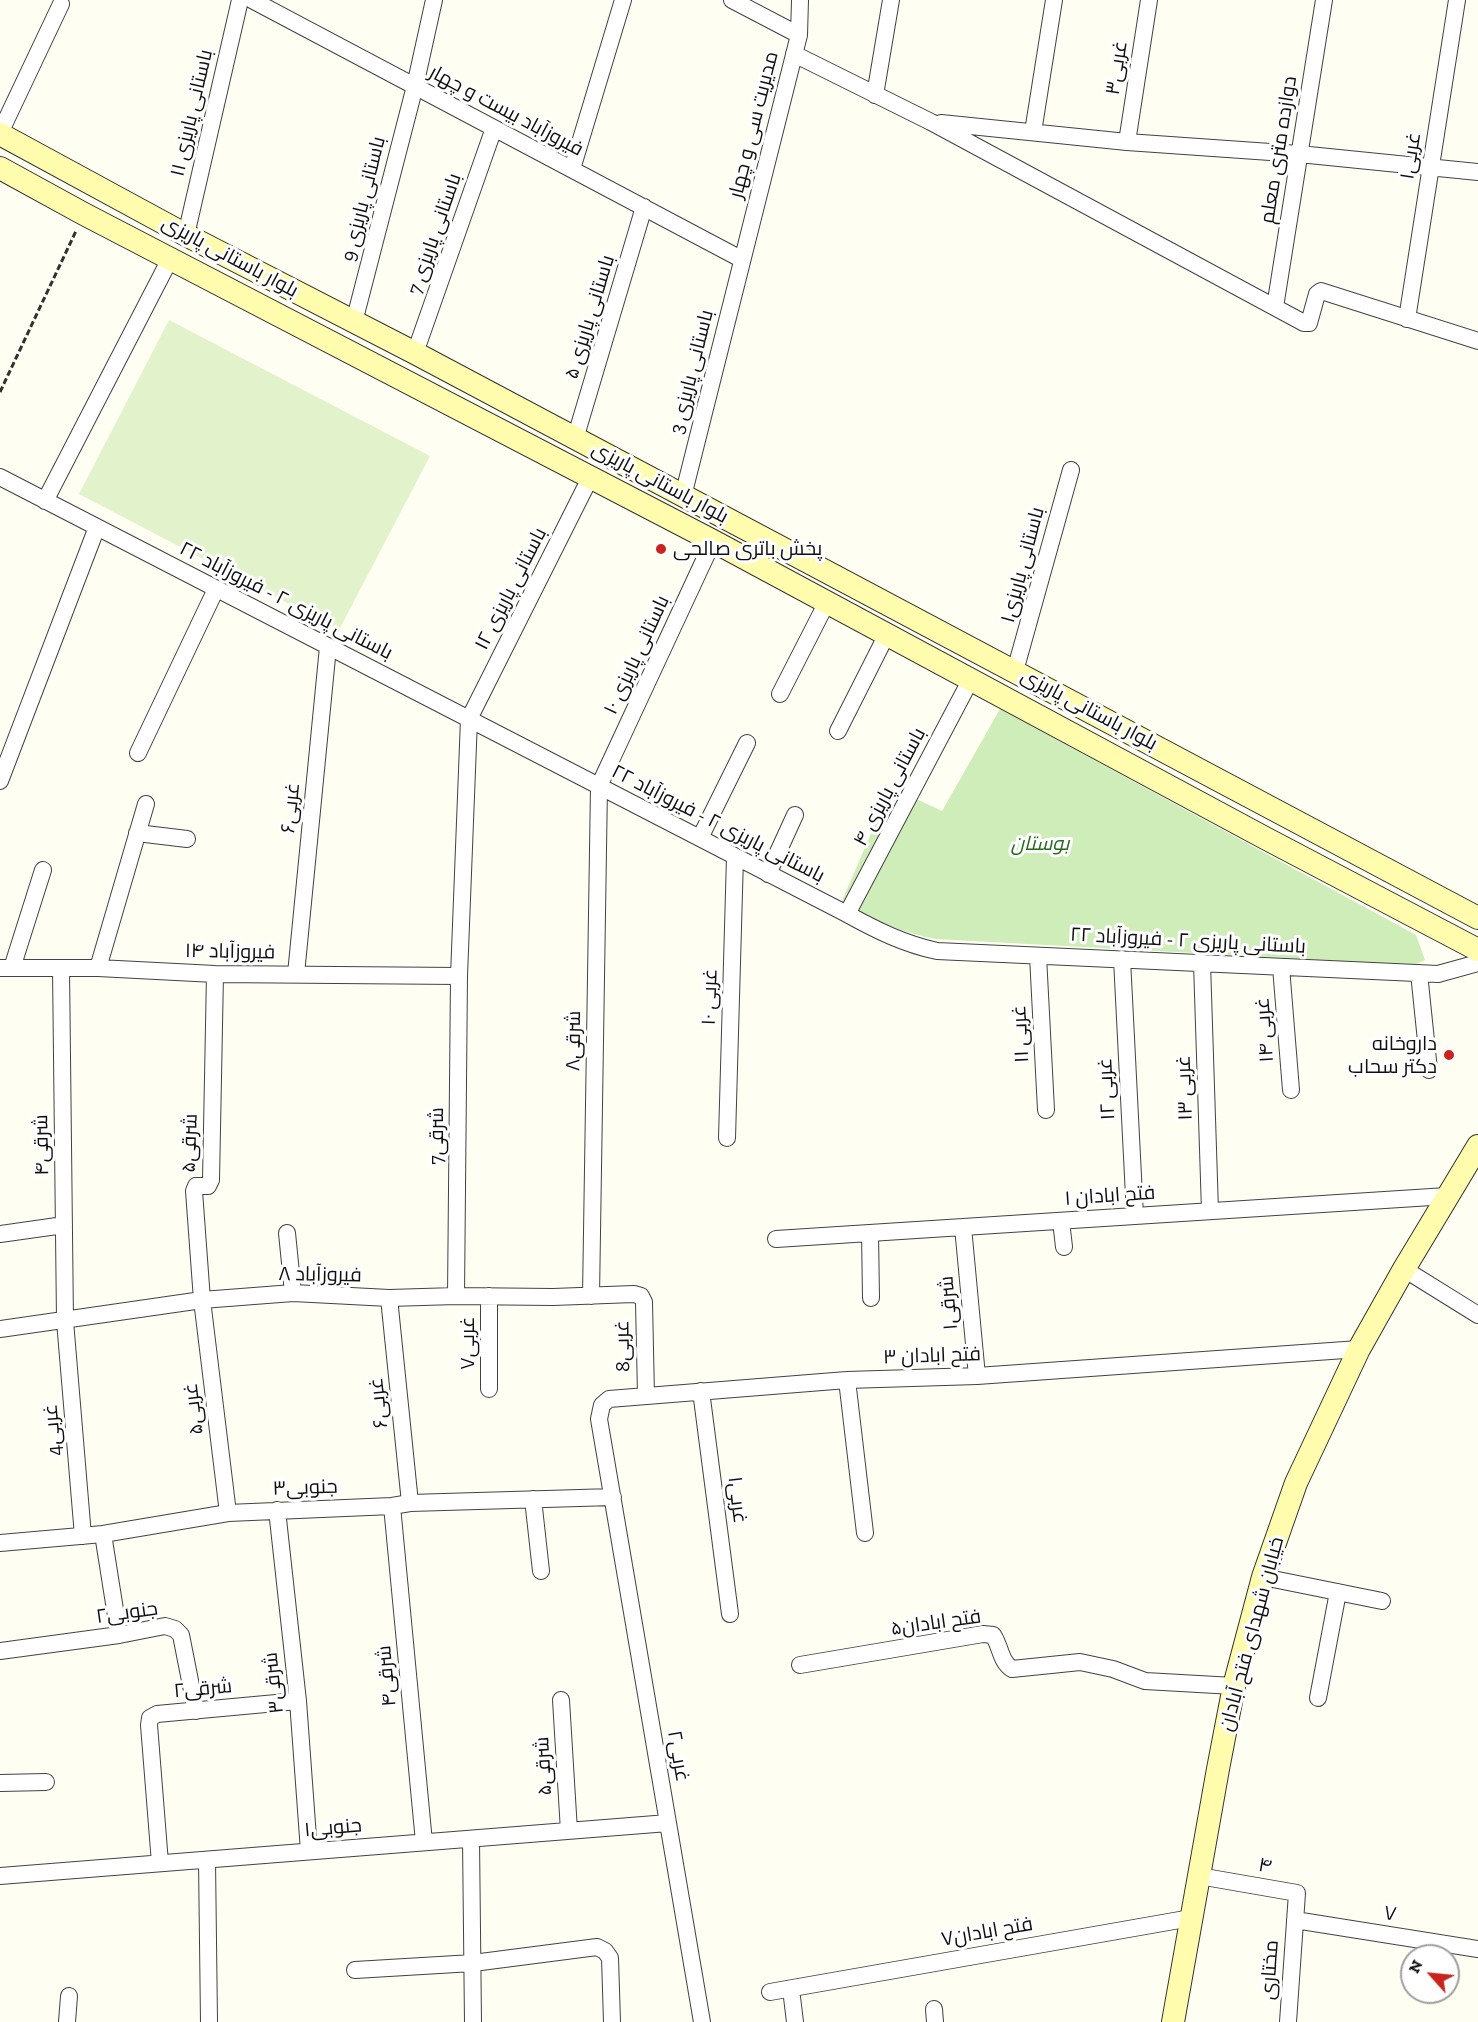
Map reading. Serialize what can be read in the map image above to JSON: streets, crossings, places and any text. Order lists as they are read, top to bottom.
{
  "streets": {
    "main road": ["بلوار باستانی پاریزی", "خیابان شهدای فتح آبادان"],
    "street": [
      "غربی۳",
      "فیروزآباد بیست و چهار",
      "باستانی پاریزی ۱۱",
      "مدیریت سی و چهار",
      "دوازده متری معلم",
      "غربی۱",
      "باستانی پاریزی 9",
      "باستانی پاریزی 7",
      "باستانی پاریزی ۵",
      "باستانی پاریزی 3",
      "باستانی پاریزی۱",
      "باستانی پاریزی ۱۲",
      "باستانی پاریزی ۲ - فیروزآباد ۲۲",
      "باستانی پاریزی ۱۰",
      "باستانی پاریزی ۴",
      "غربی۶",
      "فیروزآباد ۱۴",
      "غربی ۱۰",
      "غربی ۱۴",
      "غربی ۱۱",
      "شرقی۸",
      "غربی ۱۳",
      "غربی ۱۲",
      "شرقی7",
      "شرقی۵",
      "شرقی۴",
      "فتح ابادان ۱",
      "فیروزآباد ۸",
      "شرقی۱",
      "غربی۷",
      "غربی8",
      "فتح ابادان ۳",
      "غربی۵",
      "غربی4",
      "جنوبی۳",
      "جنوبی۲",
      "فتح ابادان۵",
      "شرقی۳",
      "شرقی۲",
      "غربی۲",
      "جنوبی۱",
      "۴",
      "۷",
      "فتح ابادان۷",
      "مختاری"
    ]
  },
  "crossings": [
    ["فیروزآباد بیست و چهار", "مدیریت سی و چهار"],
    ["فیروزآباد بیست و چهار", "باستانی پاریزی 9"],
    ["فیروزآباد بیست و چهار", "باستانی پاریزی 7"],
    ["فیروزآباد بیست و چهار", "باستانی پاریزی ۵"],
    ["فیروزآباد بیست و چهار", "باستانی پاریزی 3"],
    ["باستانی پاریزی ۱۱", "بلوار باستانی پاریزی"],
    ["مدیریت سی و چهار", "باستانی پاریزی 3"],
    ["غربی۱", "فتح ابادان ۳"],
    ["باستانی پاریزی 9", "بلوار باستانی پاریزی"],
    ["باستانی پاریزی 7", "بلوار باستانی پاریزی"],
    ["بلوار باستانی پاریزی", "باستانی پاریزی ۵"],
    ["بلوار باستانی پاریزی", "باستانی پاریزی 3"],
    ["بلوار باستانی پاریزی", "باستانی پاریزی۱"],
    ["بلوار باستانی پاریزی", "باستانی پاریزی ۱۲"],
    ["بلوار باستانی پاریزی", "باستانی پاریزی ۱۰"],
    ["بلوار باستانی پاریزی", "باستانی پاریزی ۴"],
    ["باستانی پاریزی ۱۲", "باستانی پاریزی ۲ - فیروزآباد ۲۲"],
    ["باستانی پاریزی ۱۲", "شرقی7"],
    ["باستانی پاریزی ۲ - فیروزآباد ۲۲", "باستانی پاریزی ۱۰"],
    ["باستانی پاریزی ۲ - فیروزآباد ۲۲", "باستانی پاریزی ۴"],
    ["باستانی پاریزی ۲ - فیروزآباد ۲۲", "غربی۶"],
    ["باستانی پاریزی ۲ - فیروزآباد ۲۲", "غربی ۱۰"],
    ["باستانی پاریزی ۲ - فیروزآباد ۲۲", "غربی ۱۴"],
    ["باستانی پاریزی ۲ - فیروزآباد ۲۲", "غربی ۱۱"],
    ["باستانی پاریزی ۲ - فیروزآباد ۲۲", "شرقی۸"],
    ["باستانی پاریزی ۲ - فیروزآباد ۲۲", "غربی ۱۳"],
    ["باستانی پاریزی ۲ - فیروزآباد ۲۲", "غربی ۱۲"],
    ["باستانی پاریزی ۲ - فیروزآباد ۲۲", "شرقی7"],
    ["باستانی پاریزی ۱۰", "شرقی۸"],
    ["غربی۶", "فیروزآباد ۱۴"],
    ["غربی۶", "فیروزآباد ۸"],
    ["غربی۶", "جنوبی۳"],
    ["فیروزآباد ۱۴", "شرقی7"],
    ["فیروزآباد ۱۴", "شرقی۵"],
    ["فیروزآباد ۱۴", "شرقی۴"],
    ["شرقی۸", "فیروزآباد ۸"],
    ["غربی ۱۳", "فتح ابادان ۱"],
    ["غربی ۱۲", "فتح ابادان ۱"],
    ["شرقی7", "فیروزآباد ۸"],
    ["شرقی۵", "فیروزآباد ۸"],
    ["شرقی۵", "غربی۵"],
    ["شرقی۵", "جنوبی۱"],
    ["شرقی۴", "فیروزآباد ۸"],
    ["شرقی۴", "غربی4"],
    ["شرقی۴", "جنوبی۳"],
    ["شرقی۴", "جنوبی۱"],
    ["فتح ابادان ۱", "شرقی۱"],
    ["فتح ابادان ۱", "خیابان شهدای فتح آبادان"],
    ["فیروزآباد ۸", "غربی۷"],
    ["فیروزآباد ۸", "غربی8"],
    ["فیروزآباد ۸", "غربی۵"],
    ["فیروزآباد ۸", "غربی4"],
    ["شرقی۱", "فتح ابادان ۳"],
    ["غربی8", "فتح ابادان ۳"],
    ["فتح ابادان ۳", "جنوبی۳"],
    ["فتح ابادان ۳", "خیابان شهدای فتح آبادان"],
    ["فتح ابادان ۳", "غربی۲"],
    ["غربی۵", "جنوبی۳"],
    ["غربی4", "جنوبی۳"],
    ["جنوبی۳", "شرقی۳"],
    ["جنوبی۳", "غربی۲"],
    ["جنوبی۲", "شرقی۲"],
    ["فتح ابادان۵", "خیابان شهدای فتح آبادان"],
    ["خیابان شهدای فتح آبادان", "۴"],
    ["خیابان شهدای فتح آبادان", "فتح ابادان۷"],
    ["شرقی۳", "شرقی۲"],
    ["شرقی۳", "جنوبی۱"],
    ["شرقی۲", "جنوبی۱"],
    ["غربی۲", "جنوبی۱"],
    ["۴", "۷"],
    ["۴", "مختاری"],
    ["۷", "مختاری"]
  ],
  "parks": ["بوستان"],
  "places": ["پخش باتری صالحی", "داروخانه دکتر سحاب"],
  "north": "top left"
}
